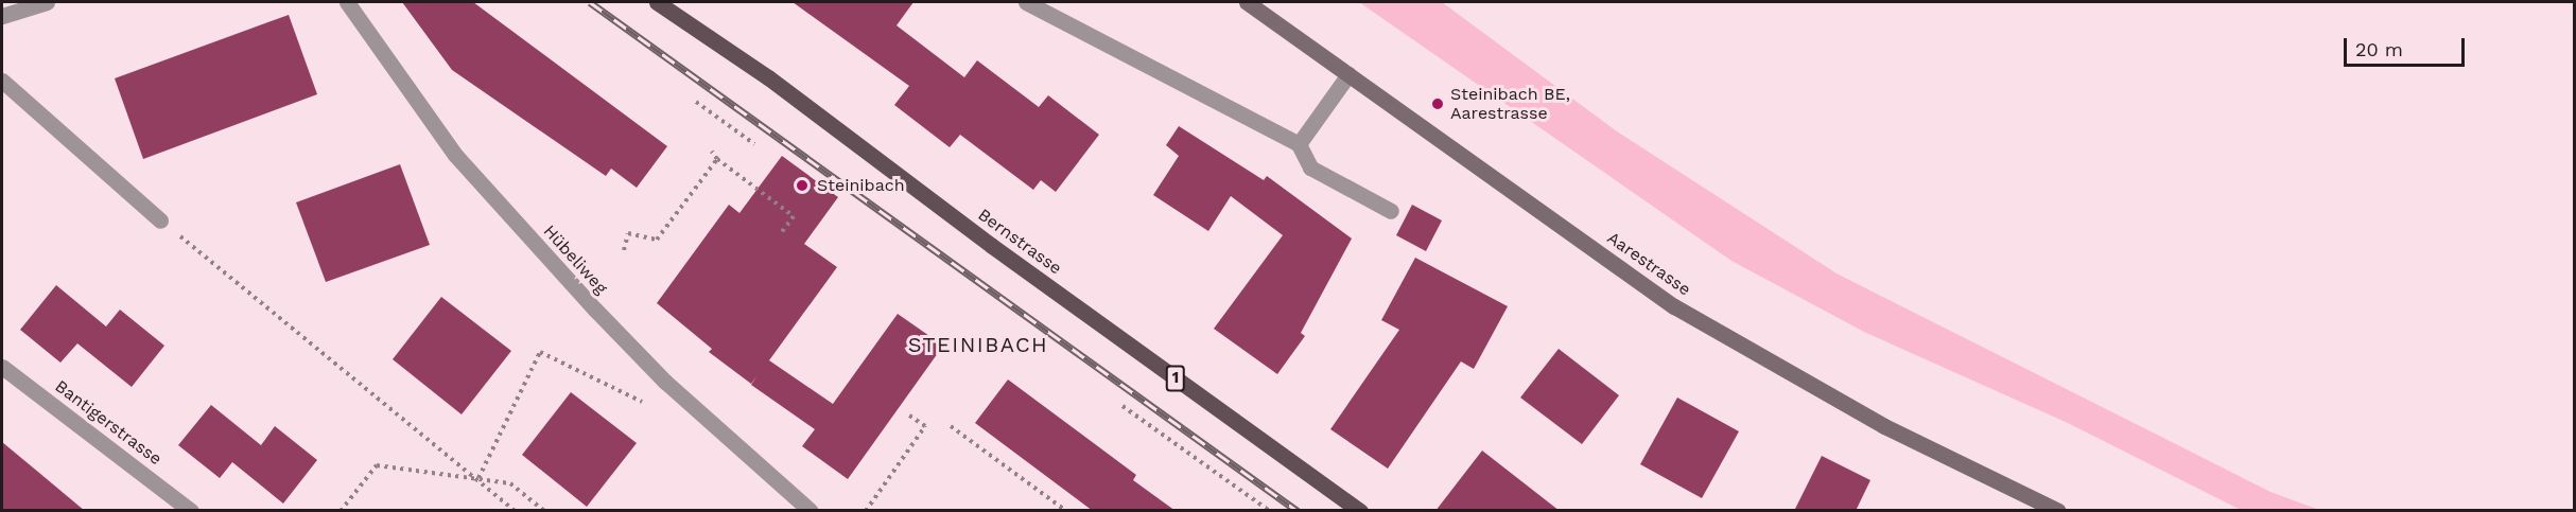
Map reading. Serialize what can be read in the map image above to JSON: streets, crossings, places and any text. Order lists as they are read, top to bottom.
{
  "streets": {
    "main road": ["Bernstrasse", "1"],
    "street": ["Hübeliweg", "Aarestrasse", "Bantigerstrasse"]
  },
  "districts": ["STEINIBACH"],
  "places": ["Steinibach BE, Aarestrasse", "Steinibach"],
  "scale_bar": "20 m"
}
